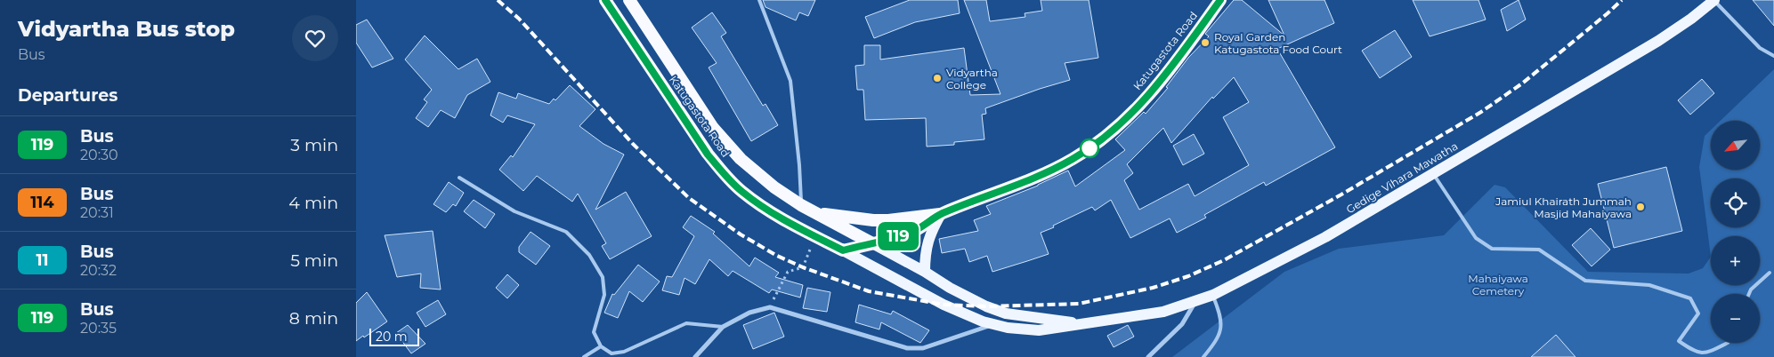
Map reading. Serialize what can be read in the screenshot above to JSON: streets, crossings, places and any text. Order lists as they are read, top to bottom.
{
  "streets": {
    "highway": ["Katugastota Road"],
    "main road": ["Gedige Vihara Mawatha"]
  },
  "crossings": [
    ["Katugastota Road", "Gedige Vihara Mawatha"]
  ],
  "parks": ["Mahaiyawa Cemetery"],
  "places": ["Royal Garden Katugastota Food Court", "Vidyartha College", "Jamiul Khairath Jummah Masjid Mahaiyawa"],
  "lines": ["bus line 119"],
  "scale_bar": "20 m",
  "north": "bottom left",
  "page": {
    "heading": [
      ["Vidyartha Bus stop", "Bus"],
      "Departures"
    ],
    "on_map": "119",
    "list": [
      {
        "mark": "119",
        "name": "Bus",
        "note": "20:30",
        "value": "3 min"
      },
      {
        "mark": "114",
        "name": "Bus",
        "note": "20:31",
        "value": "4 min"
      },
      {
        "mark": "11",
        "name": "Bus",
        "note": "20:32",
        "value": "5 min"
      },
      {
        "mark": "119",
        "name": "Bus",
        "note": "20:35",
        "value": "8 min"
      }
    ],
    "map_buttons": ["+", "−"],
    "scale": "20 m"
  }
}
